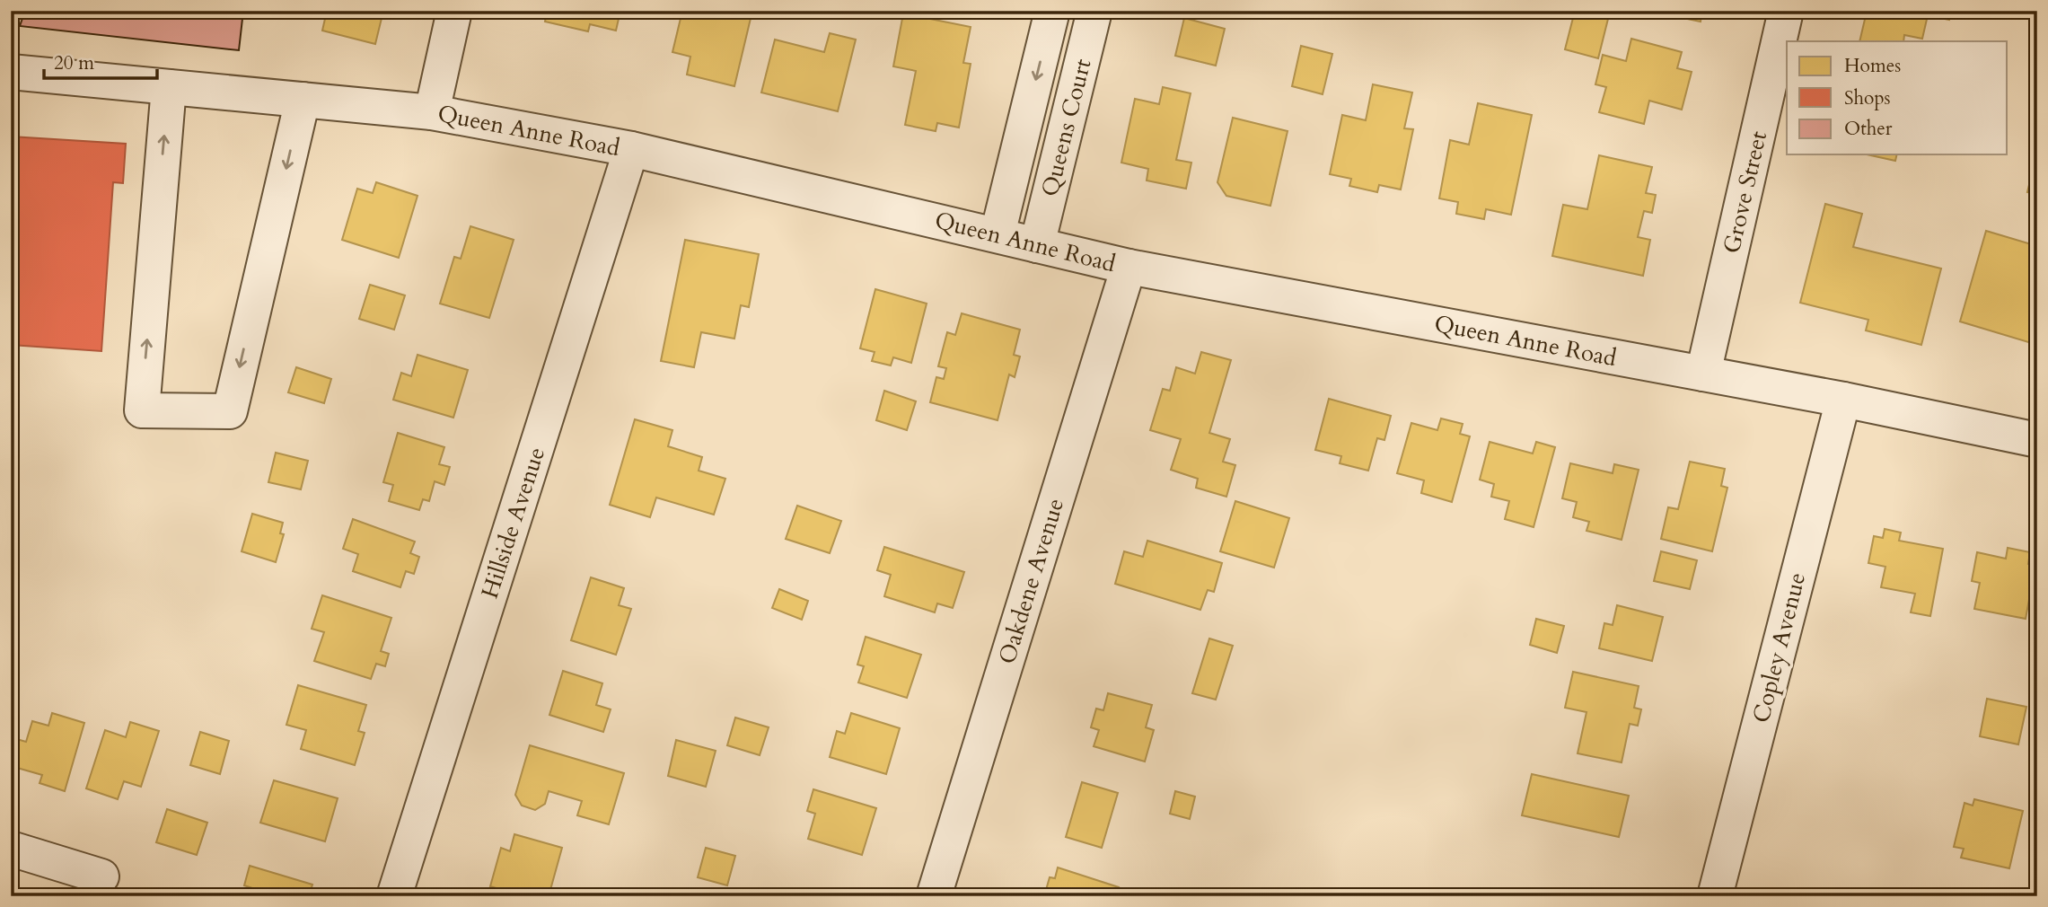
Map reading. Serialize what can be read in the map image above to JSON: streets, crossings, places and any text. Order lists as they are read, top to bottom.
{
  "streets": {
    "street": [
      "Queens Court",
      "Queen Anne Road",
      "Grove Street",
      "Hillside Avenue",
      "Oakdene Avenue",
      "Copley Avenue"
    ]
  },
  "crossings": [
    ["Queens Court", "Queen Anne Road"],
    ["Queen Anne Road", "Grove Street"],
    ["Queen Anne Road", "Hillside Avenue"],
    ["Queen Anne Road", "Oakdene Avenue"],
    ["Queen Anne Road", "Copley Avenue"]
  ],
  "legend": ["Homes", "Shops", "Other"],
  "scale_bar": "20 m"
}
